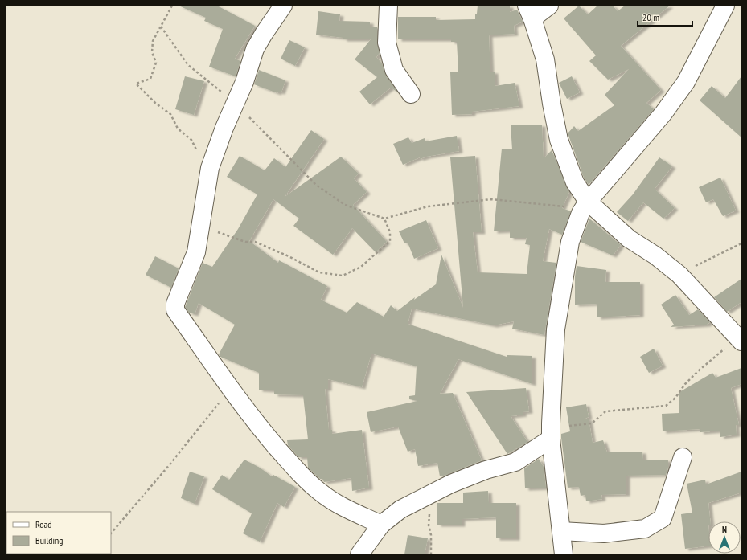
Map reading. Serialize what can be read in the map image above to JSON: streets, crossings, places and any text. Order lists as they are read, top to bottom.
{
  "legend": ["Road", "Building"],
  "scale_bar": "20 m",
  "north": "top"
}
